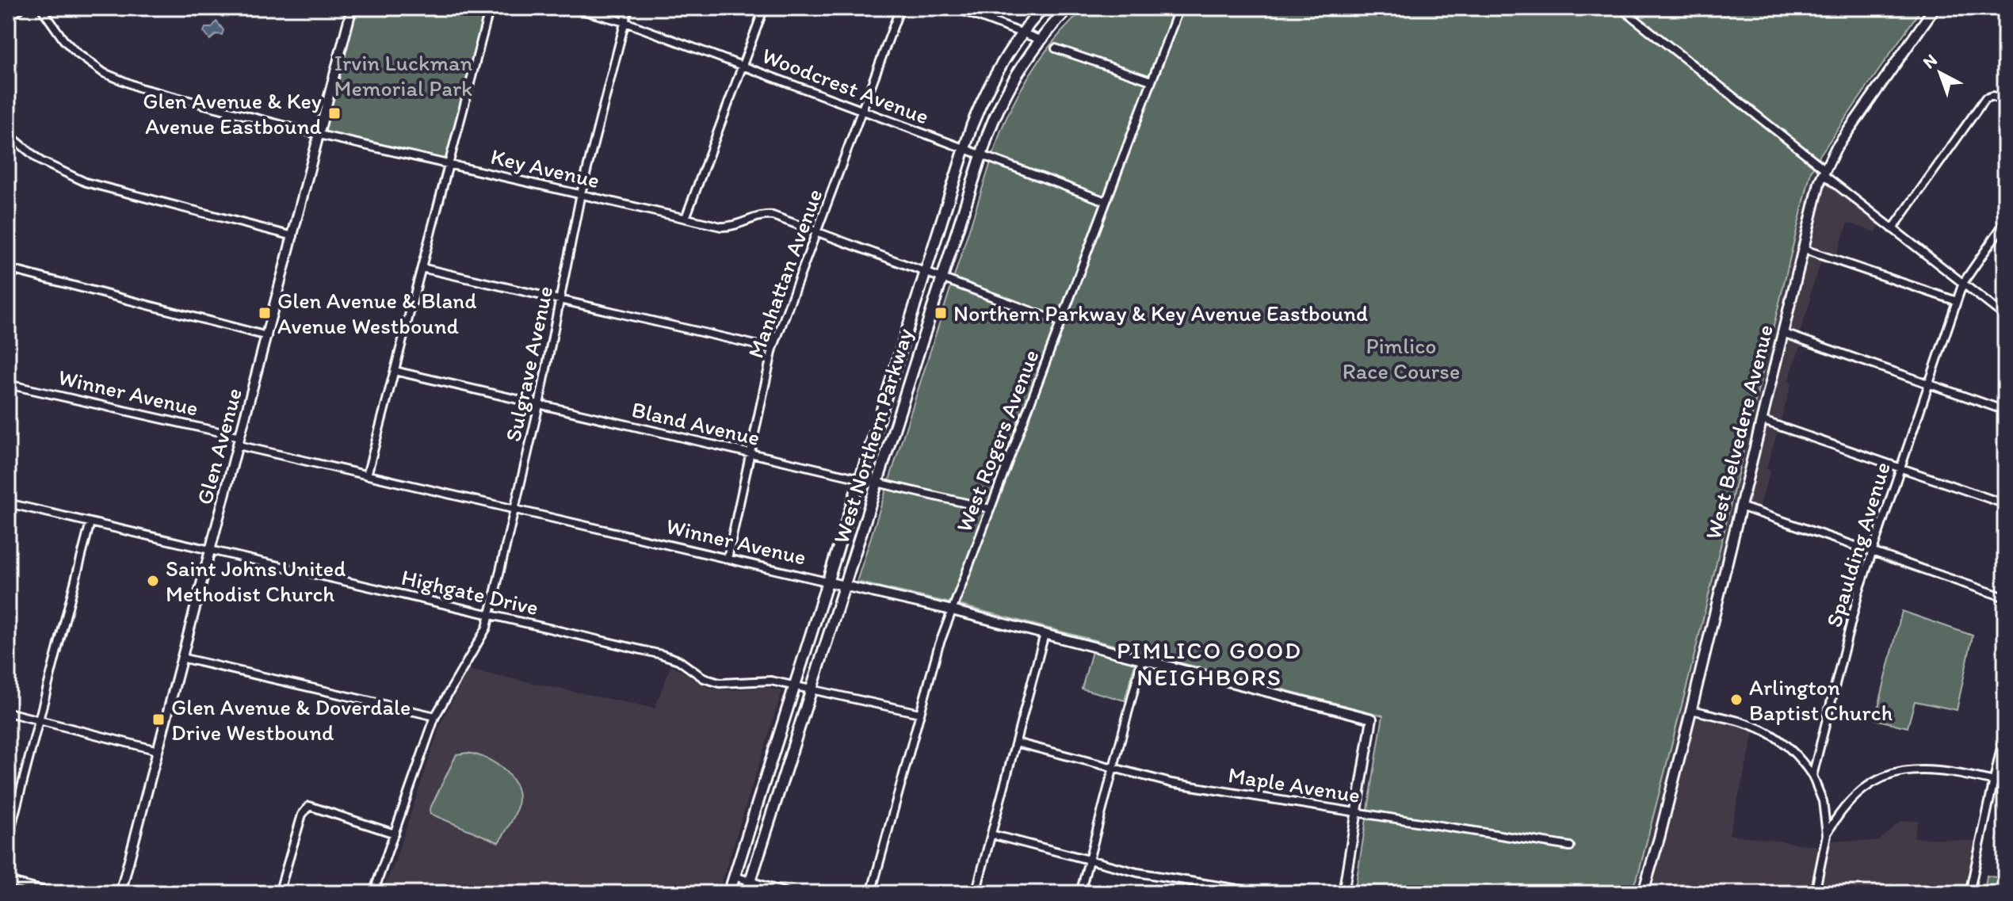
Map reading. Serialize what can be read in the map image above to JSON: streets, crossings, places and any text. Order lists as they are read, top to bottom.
{
  "streets": {
    "main road": ["West Belvedere Avenue", "West Northern Parkway"],
    "street": [
      "Woodcrest Avenue",
      "Key Avenue",
      "Manhattan Avenue",
      "Sulgrave Avenue",
      "Winner Avenue",
      "Bland Avenue",
      "West Rogers Avenue",
      "Glen Avenue",
      "Spaulding Avenue",
      "Highgate Drive",
      "Maple Avenue"
    ]
  },
  "crossings": [
    ["Woodcrest Avenue", "Manhattan Avenue"],
    ["Woodcrest Avenue", "Sulgrave Avenue"],
    ["Woodcrest Avenue", "West Northern Parkway"],
    ["Woodcrest Avenue", "West Rogers Avenue"],
    ["Key Avenue", "Manhattan Avenue"],
    ["Key Avenue", "Sulgrave Avenue"],
    ["Key Avenue", "West Northern Parkway"],
    ["Key Avenue", "West Rogers Avenue"],
    ["Key Avenue", "Glen Avenue"],
    ["Manhattan Avenue", "Winner Avenue"],
    ["Manhattan Avenue", "Bland Avenue"],
    ["Sulgrave Avenue", "Winner Avenue"],
    ["Sulgrave Avenue", "Bland Avenue"],
    ["Sulgrave Avenue", "Highgate Drive"],
    ["Winner Avenue", "West Northern Parkway"],
    ["Winner Avenue", "West Rogers Avenue"],
    ["Winner Avenue", "Glen Avenue"],
    ["Winner Avenue", "Maple Avenue"],
    ["Bland Avenue", "West Northern Parkway"],
    ["Bland Avenue", "West Rogers Avenue"],
    ["West Northern Parkway", "Highgate Drive"],
    ["West Rogers Avenue", "Highgate Drive"],
    ["Glen Avenue", "Highgate Drive"]
  ],
  "districts": ["PIMLICO GOOD NEIGHBORS"],
  "parks": ["Irvin Luckman Memorial Park", "Pimlico Race Course"],
  "places": {
    "transit": [
      "Glen Avenue & Key Avenue Eastbound",
      "Glen Avenue & Bland Avenue Westbound",
      "Northern Parkway & Key Avenue Eastbound",
      "Glen Avenue & Doverdale Drive Westbound"
    ],
    "other": ["Saint Johns United Methodist Church", "Arlington Baptist Church"]
  },
  "north": "top left"
}
